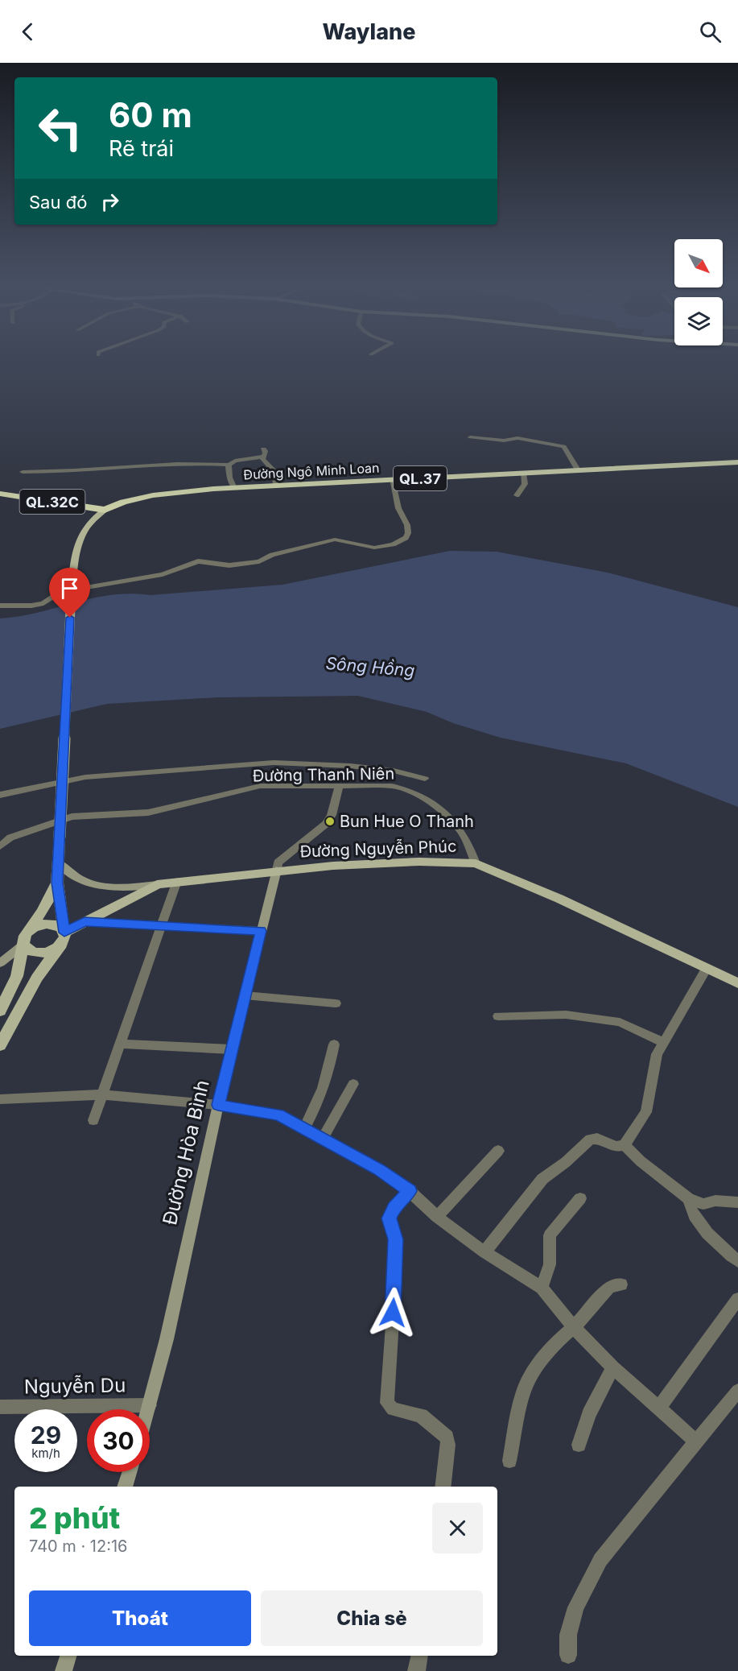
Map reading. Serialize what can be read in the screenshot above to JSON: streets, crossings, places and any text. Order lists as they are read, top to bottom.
{
  "streets": {
    "highway": ["Đường Ngô Minh Loan", "QL.37", "QL.32C"],
    "main road": ["Đường Nguyễn Phúc", "Đường Hòa Bình"],
    "street": ["Đường Thanh Niên", "Nguyễn Du"]
  },
  "crossings": [
    ["Đường Ngô Minh Loan", "QL.37"],
    ["Đường Ngô Minh Loan", "QL.32C"],
    ["Đường Thanh Niên", "Đường Nguyễn Phúc"],
    ["Đường Nguyễn Phúc", "Đường Hòa Bình"],
    ["Đường Hòa Bình", "Nguyễn Du"]
  ],
  "water": ["Sông Hồng"],
  "places": ["Bun Hue O Thanh"],
  "north": "bottom right",
  "page": {
    "header": "Waylane",
    "turn": ["60 m", "Rẽ trái"],
    "then": "Sau đó",
    "speed": "29 km/h",
    "limit": "30",
    "heading": ["2 phút", "740 m · 12:16"],
    "buttons": ["Thoát", "Chia sẻ"]
  }
}
